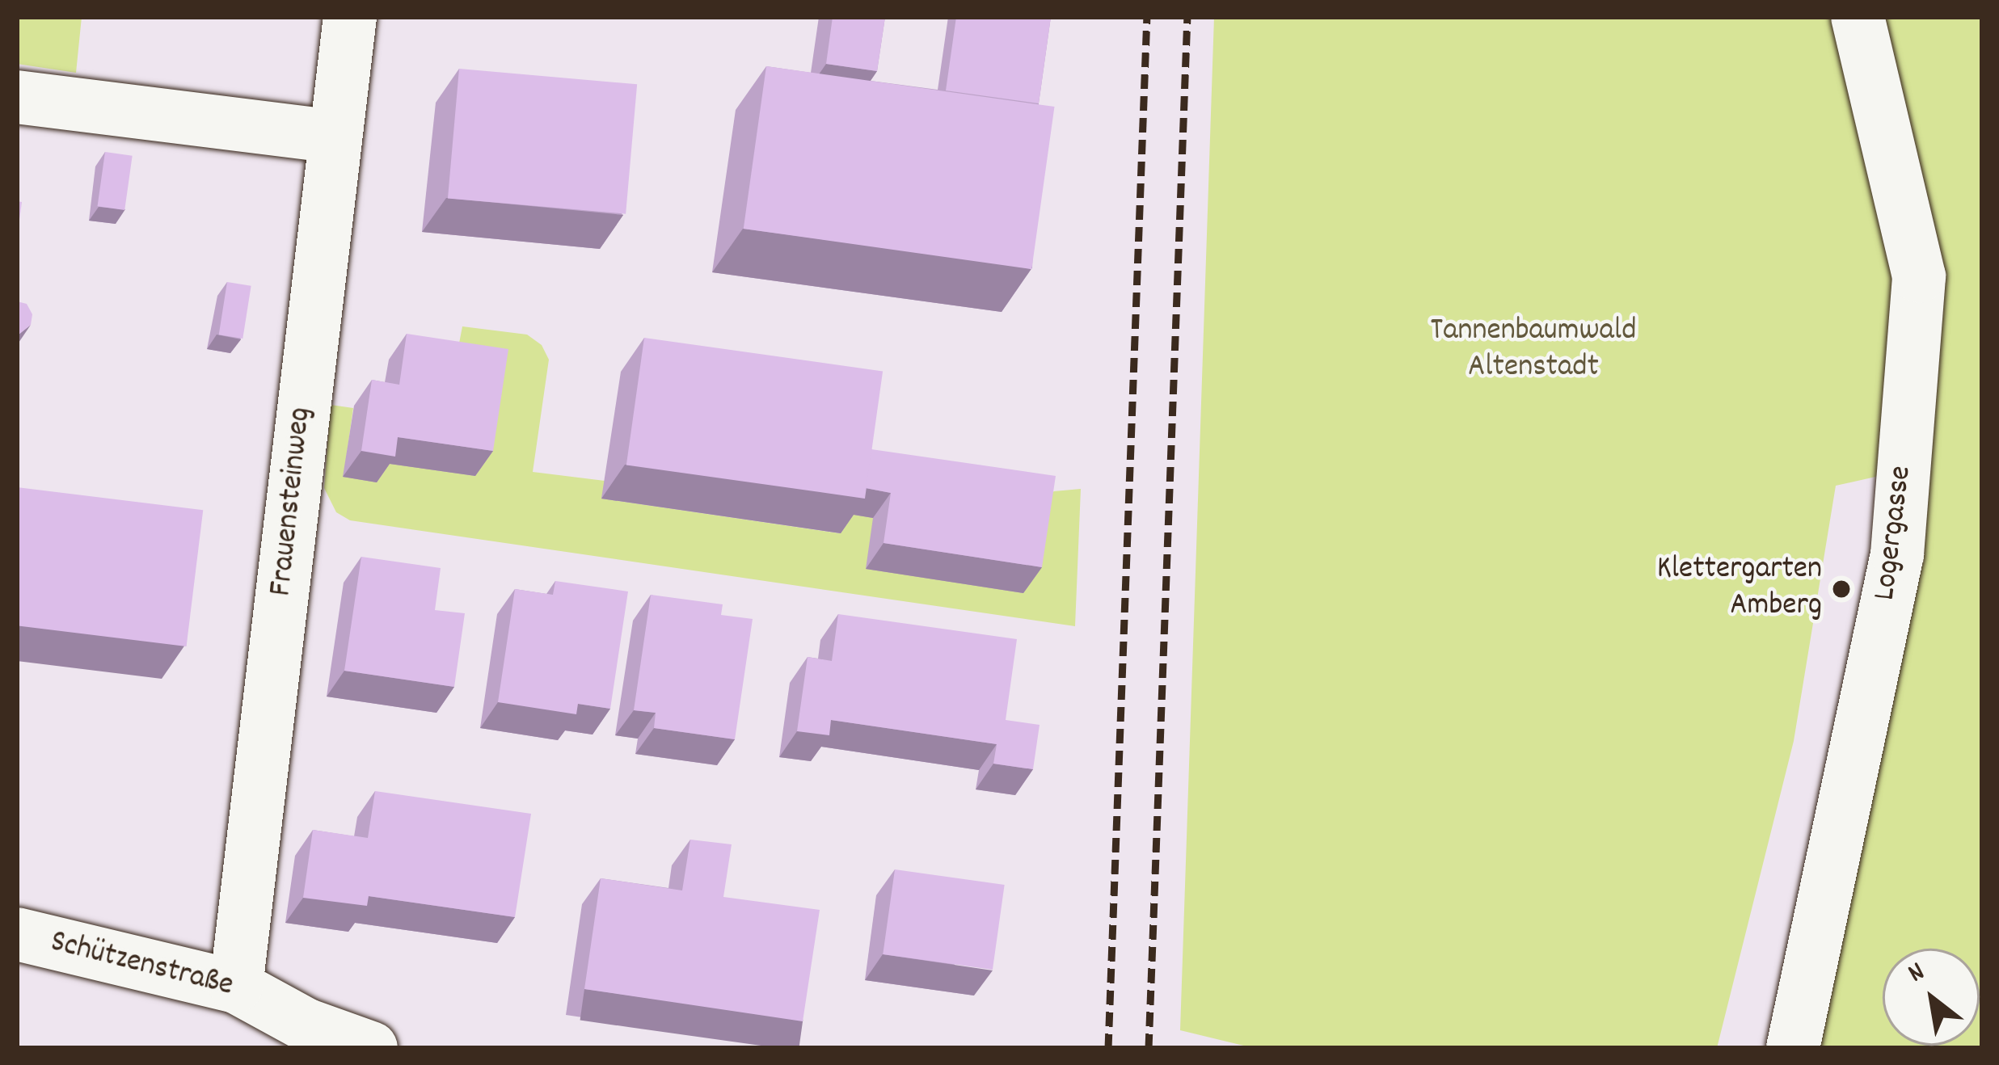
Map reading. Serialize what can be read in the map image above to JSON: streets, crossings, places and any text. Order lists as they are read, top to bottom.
{
  "streets": {
    "street": ["Frauensteinweg", "Logergasse", "Schützenstraße"]
  },
  "crossings": [
    ["Frauensteinweg", "Schützenstraße"]
  ],
  "parks": ["Tannenbaumwald Altenstadt"],
  "places": ["Klettergarten Amberg"],
  "north": "top left"
}
